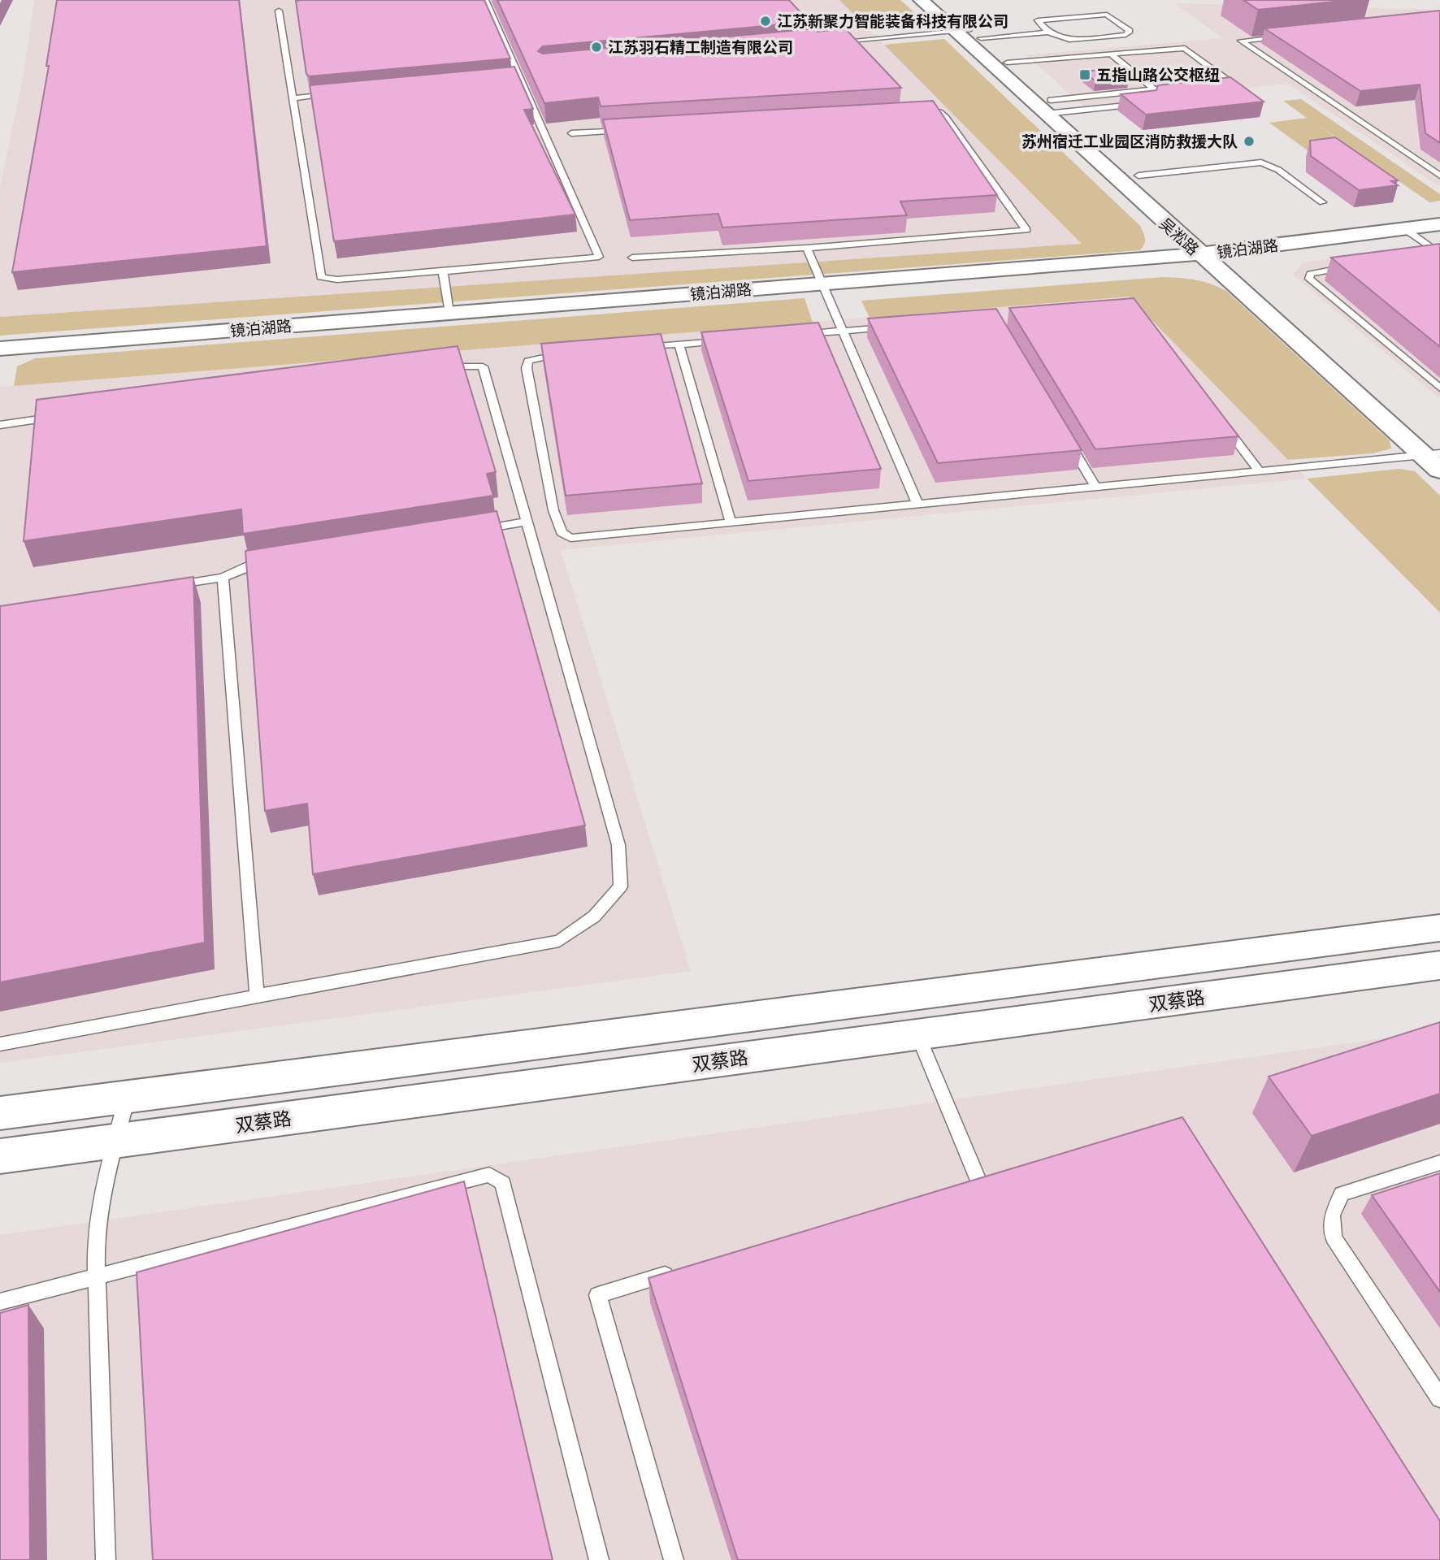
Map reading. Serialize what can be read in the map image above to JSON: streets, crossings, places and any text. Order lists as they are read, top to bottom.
{
  "streets": {
    "street": ["吴淞路", "镜泊湖路", "双蔡路"]
  },
  "crossings": [
    ["吴淞路", "镜泊湖路"]
  ],
  "places": {
    "other": ["江苏新聚力智能装备科技有限公司", "江苏羽石精工制造有限公司", "苏州宿迁工业园区消防救援大队"],
    "transit": ["五指山路公交枢纽"]
  }
}
